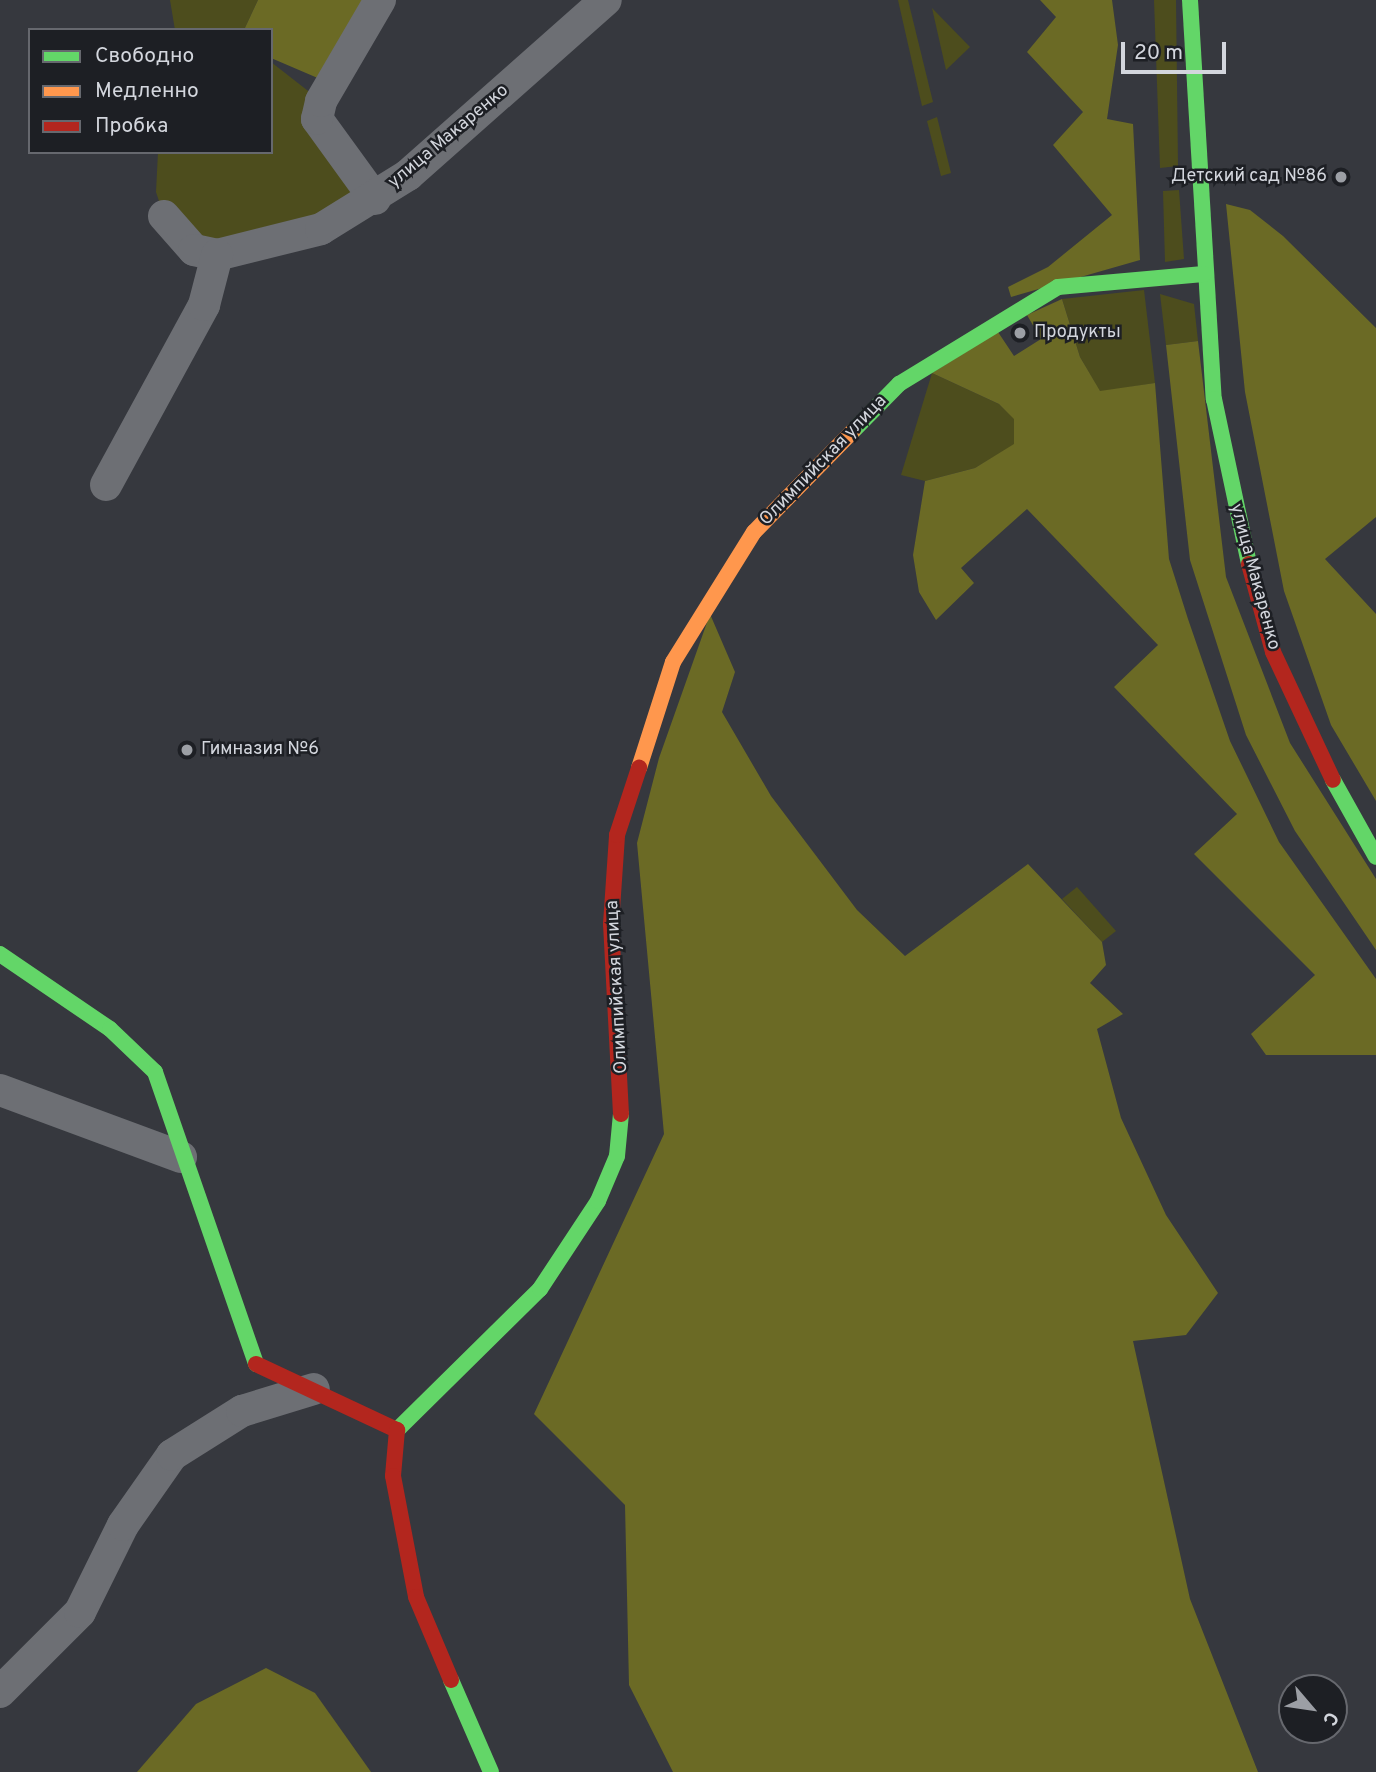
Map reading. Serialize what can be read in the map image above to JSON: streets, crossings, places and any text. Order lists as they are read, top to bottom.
{
  "streets": {
    "street": ["улица Макаренко", "Олимпийская улица"]
  },
  "crossings": [
    ["улица Макаренко", "Олимпийская улица"]
  ],
  "places": ["Детский сад №86", "Продукты", "Гимназия №6"],
  "legend": ["Свободно", "Медленно", "Пробка"],
  "scale_bar": "20 m",
  "north": "bottom right"
}
